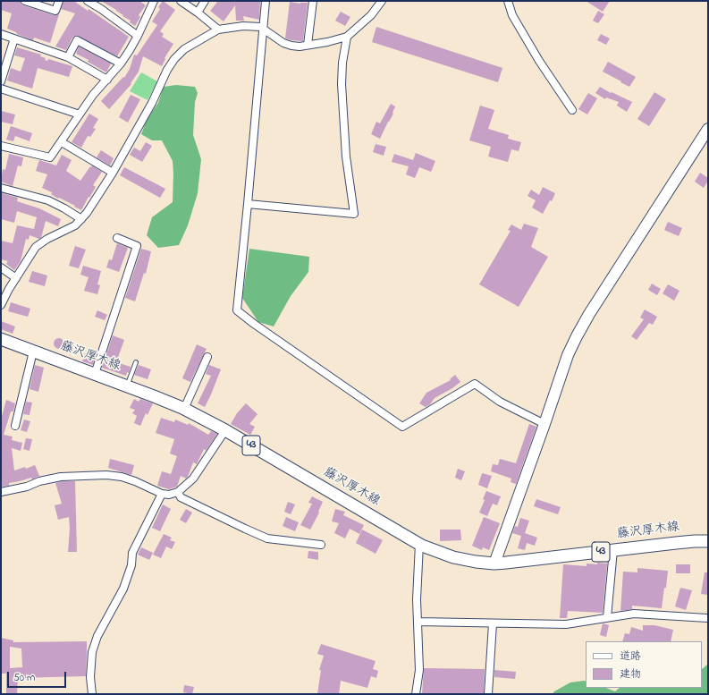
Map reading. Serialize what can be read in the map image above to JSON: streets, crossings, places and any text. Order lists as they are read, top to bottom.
{
  "streets": {
    "main road": ["藤沢厚木線", "43"]
  },
  "legend": ["道路", "建物"],
  "scale_bar": "50 m"
}
